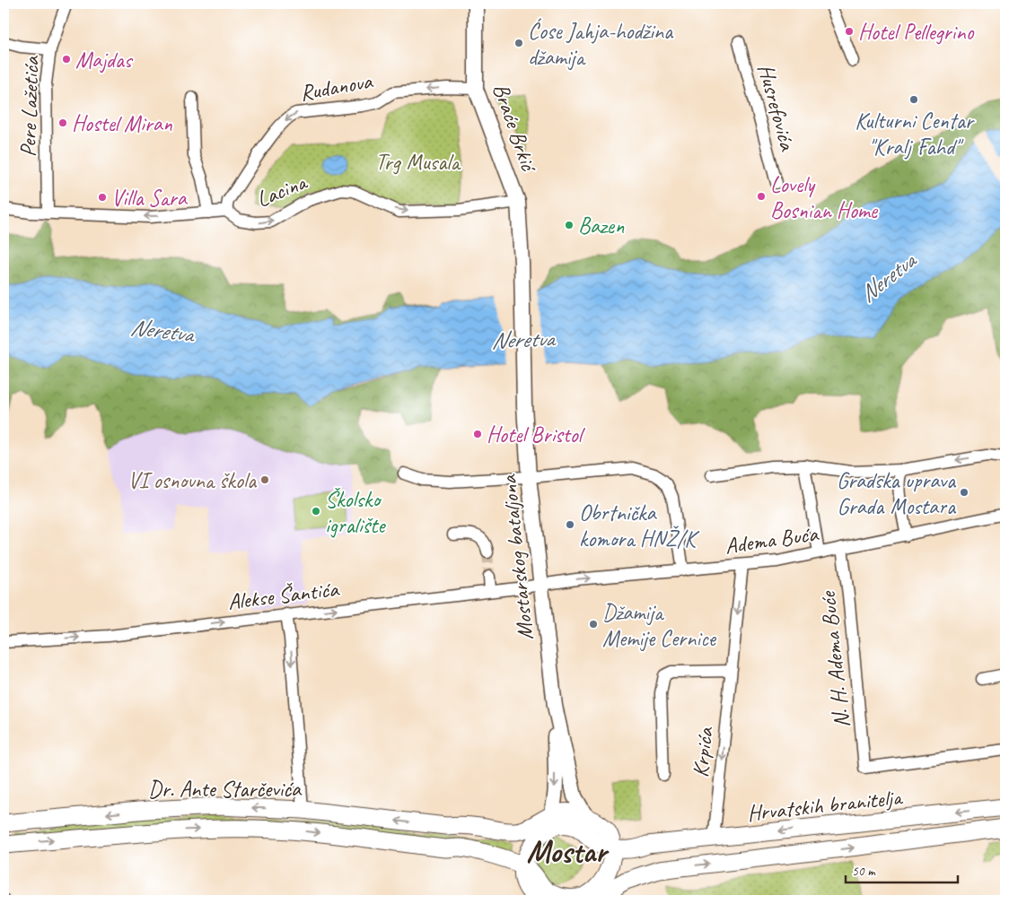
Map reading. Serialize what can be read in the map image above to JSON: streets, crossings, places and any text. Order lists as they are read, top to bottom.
{
  "streets": {
    "main road": ["Dr. Ante Starčevića", "Hrvatskih branitelja"],
    "street": [
      "Rudanova",
      "Pere Lažetića",
      "Husrefovića",
      "Braće Brkić",
      "Lacina",
      "Adema Buća",
      "Mostarskog bataljona",
      "Alekse Šantića",
      "N. H. Adema Buće",
      "Krpića"
    ]
  },
  "crossings": [
    ["Rudanova", "Braće Brkić"],
    ["Rudanova", "Lacina"],
    ["Pere Lažetića", "Lacina"],
    ["Braće Brkić", "Lacina"],
    ["Braće Brkić", "Mostarskog bataljona"],
    ["Adema Buća", "Mostarskog bataljona"],
    ["Adema Buća", "Alekse Šantića"],
    ["Adema Buća", "N. H. Adema Buće"],
    ["Adema Buća", "Krpića"],
    ["Mostarskog bataljona", "Alekse Šantića"],
    ["Mostarskog bataljona", "Dr. Ante Starčevića"],
    ["Krpića", "Hrvatskih branitelja"],
    ["Dr. Ante Starčevića", "Hrvatskih branitelja"]
  ],
  "one_way": ["Rudanova", "Alekse Šantića", "Krpića"],
  "districts": ["Mostar"],
  "water": ["Neretva"],
  "parks": ["Trg Musala"],
  "places": [
    "Hotel Pellegrino",
    "Ćose Jahja-hodžina džamija",
    "Majdas",
    "Kulturni Centar \"Kralj Fahd\"",
    "Hostel Miran",
    "Lovely Bosnian Home",
    "Villa Sara",
    "Bazen",
    "Hotel Bristol",
    "VI osnovna škola",
    "Gradska uprava Grada Mostara",
    "Školsko igralište",
    "Obrtnička komora HNŽ/K",
    "Džamija Memije Cernice"
  ],
  "scale_bar": "50 m"
}
